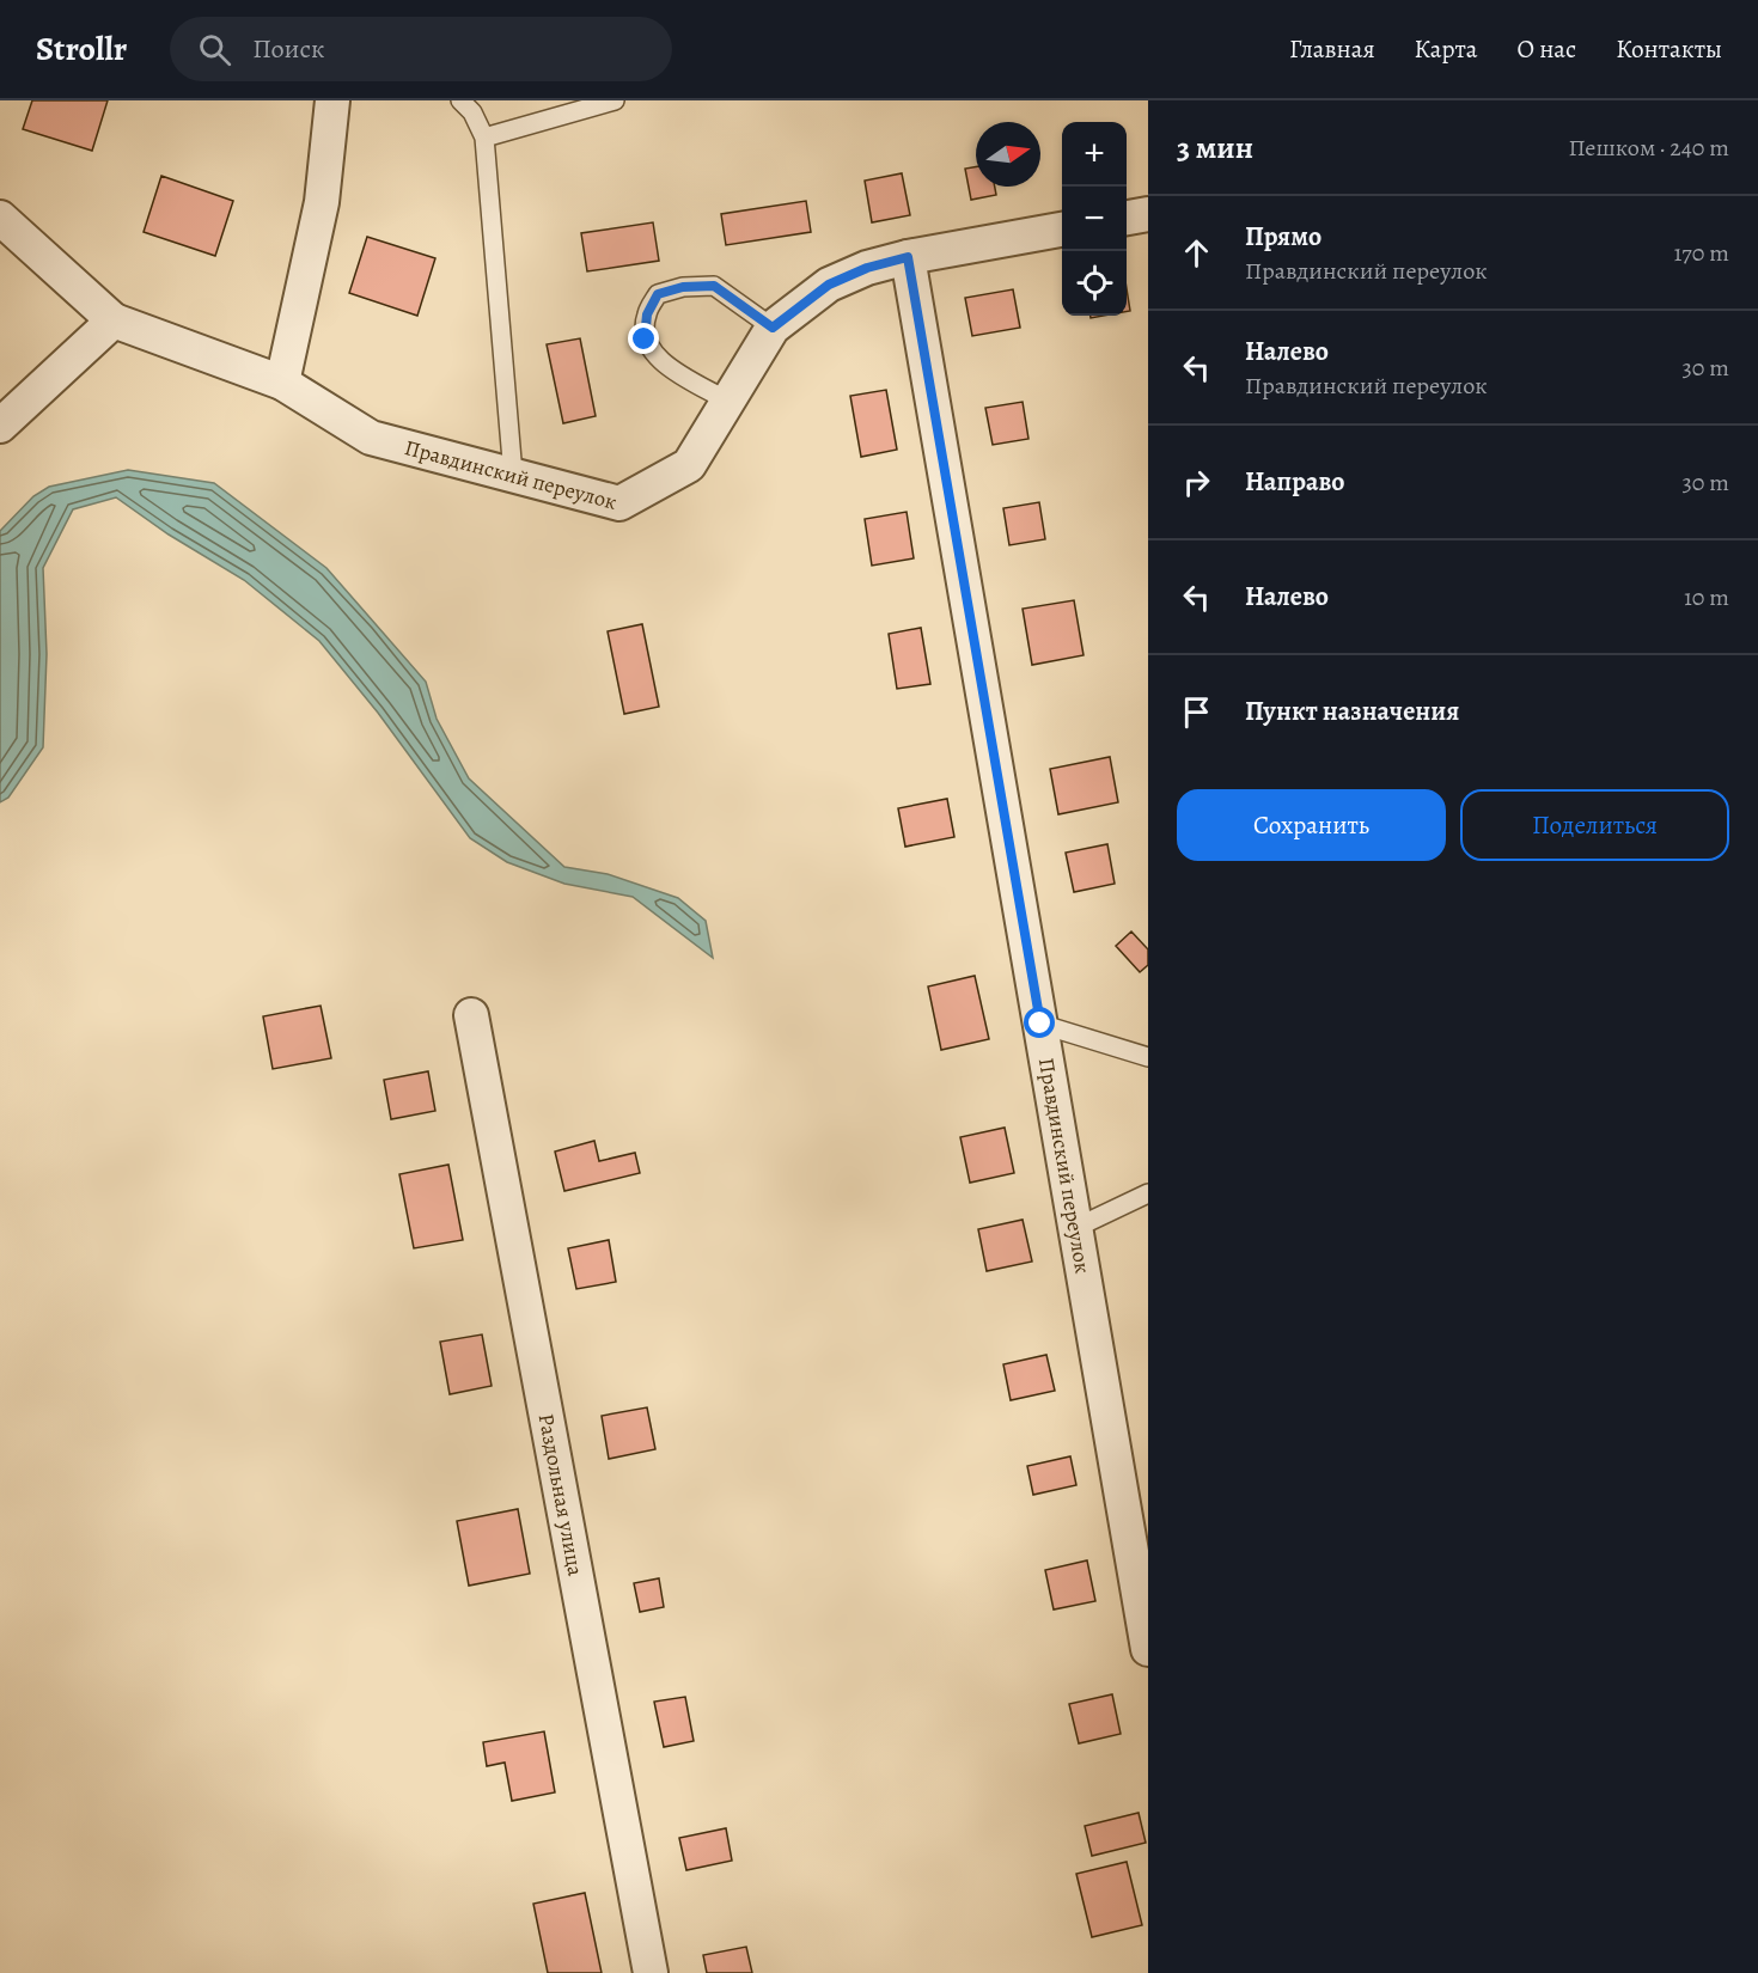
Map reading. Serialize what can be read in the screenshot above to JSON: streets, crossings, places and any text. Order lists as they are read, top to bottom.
{
  "streets": {
    "street": ["Правдинский переулок", "Раздольная улица"]
  },
  "north": "right",
  "page": {
    "header": "Strollr",
    "search": "Поиск",
    "nav": [
      "Главная",
      "Карта",
      "О нас",
      "Контакты"
    ],
    "heading": ["3 мин", "Пешком · 240 m"],
    "map_buttons": ["+", "−"],
    "list": [
      ["Прямо", "Правдинский переулок", "170 m"],
      ["Налево", "Правдинский переулок", "30 m"],
      ["Направо", "30 m"],
      ["Налево", "10 m"],
      "Пункт назначения"
    ],
    "buttons": ["Сохранить", "Поделиться"]
  }
}
